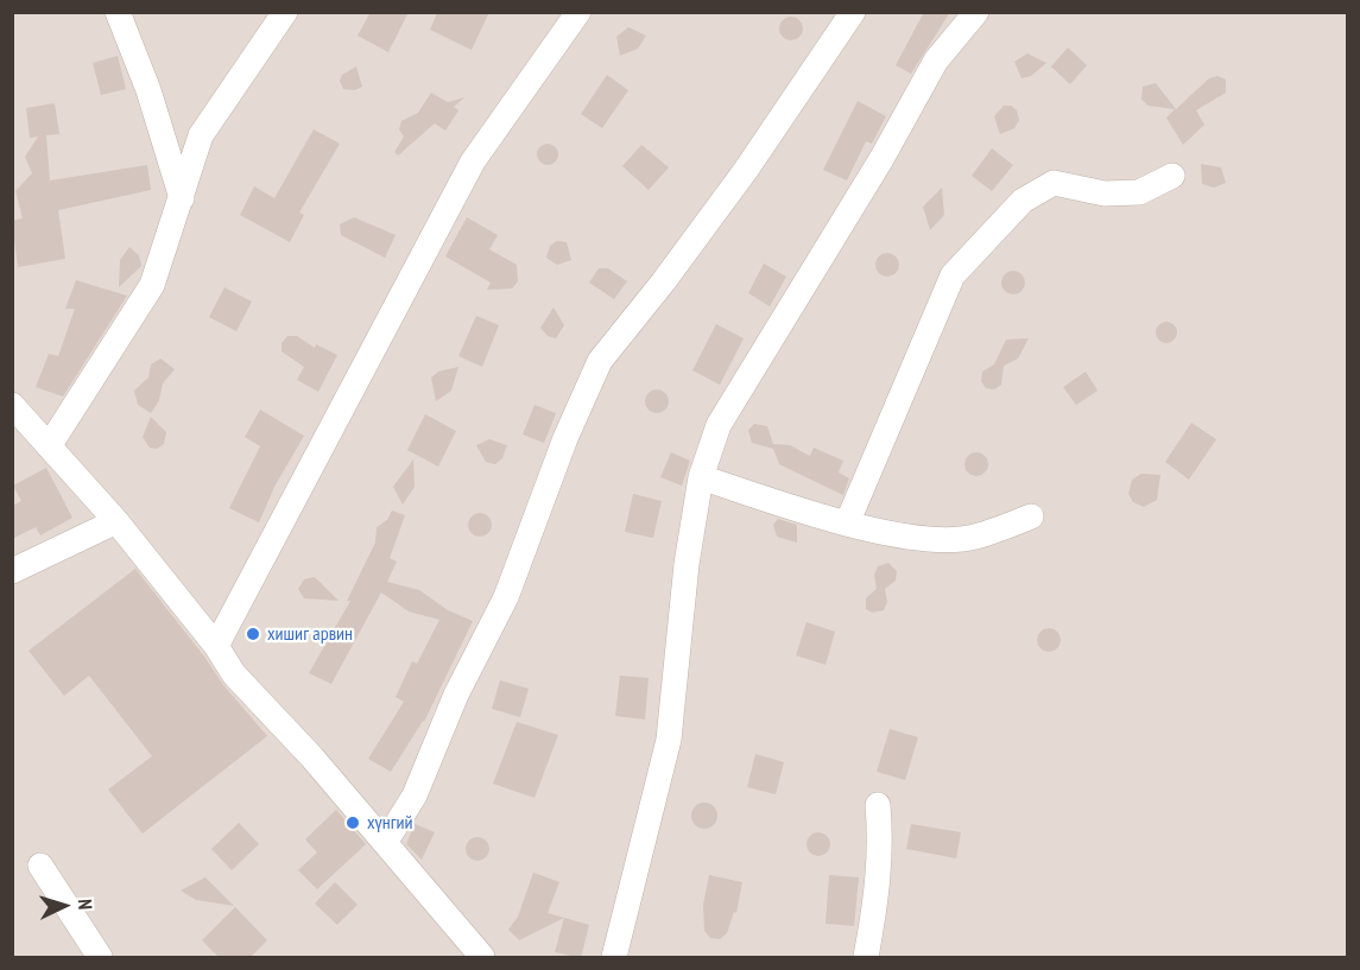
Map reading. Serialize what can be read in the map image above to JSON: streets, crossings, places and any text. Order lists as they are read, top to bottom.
{
  "places": ["хишиг арвин", "хүнгий"],
  "north": "right"
}
